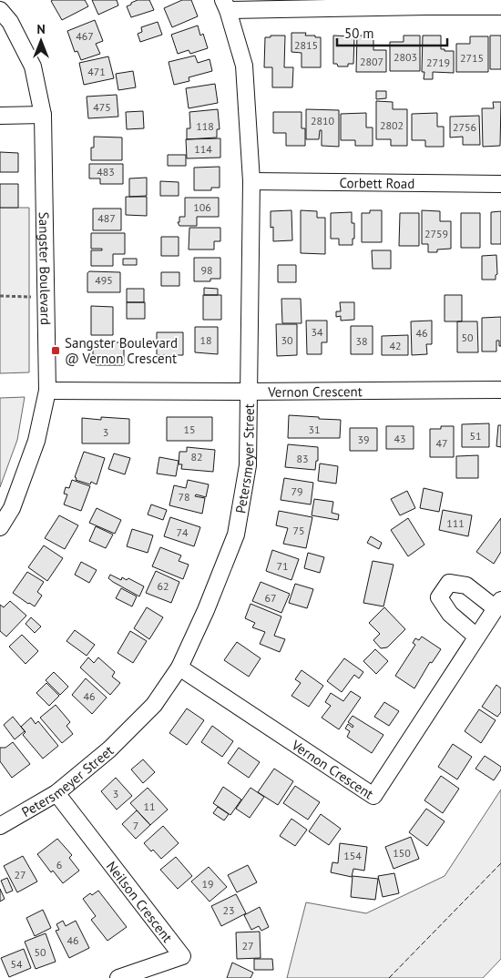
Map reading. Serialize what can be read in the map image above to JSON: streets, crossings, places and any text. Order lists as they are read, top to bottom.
{
  "streets": {
    "street": [
      "Corbett Road",
      "Sangster Boulevard",
      "Vernon Crescent",
      "Petersmeyer Street",
      "Neilson Crescent"
    ]
  },
  "crossings": [
    ["Corbett Road", "Petersmeyer Street"],
    ["Sangster Boulevard", "Vernon Crescent"],
    ["Vernon Crescent", "Petersmeyer Street"],
    ["Petersmeyer Street", "Neilson Crescent"]
  ],
  "places": {
    "transit": ["Sangster Boulevard @ Vernon Crescent"]
  },
  "house_numbers": [
    "467",
    "2815",
    "2803",
    "2715",
    "2807",
    "2719",
    "471",
    "475",
    "2810",
    "2802",
    "118",
    "2756",
    "114",
    "483",
    "106",
    "487",
    "2759",
    "98",
    "495",
    "34",
    "46",
    "50",
    "18",
    "30",
    "38",
    "42",
    "15",
    "31",
    "3",
    "51",
    "43",
    "39",
    "47",
    "82",
    "83",
    "79",
    "78",
    "111",
    "75",
    "74",
    "71",
    "62",
    "67",
    "46",
    "3",
    "11",
    "7",
    "150",
    "154",
    "6",
    "27",
    "19",
    "23",
    "46",
    "27",
    "50",
    "54"
  ],
  "scale_bar": "50 m",
  "north": "top"
}
